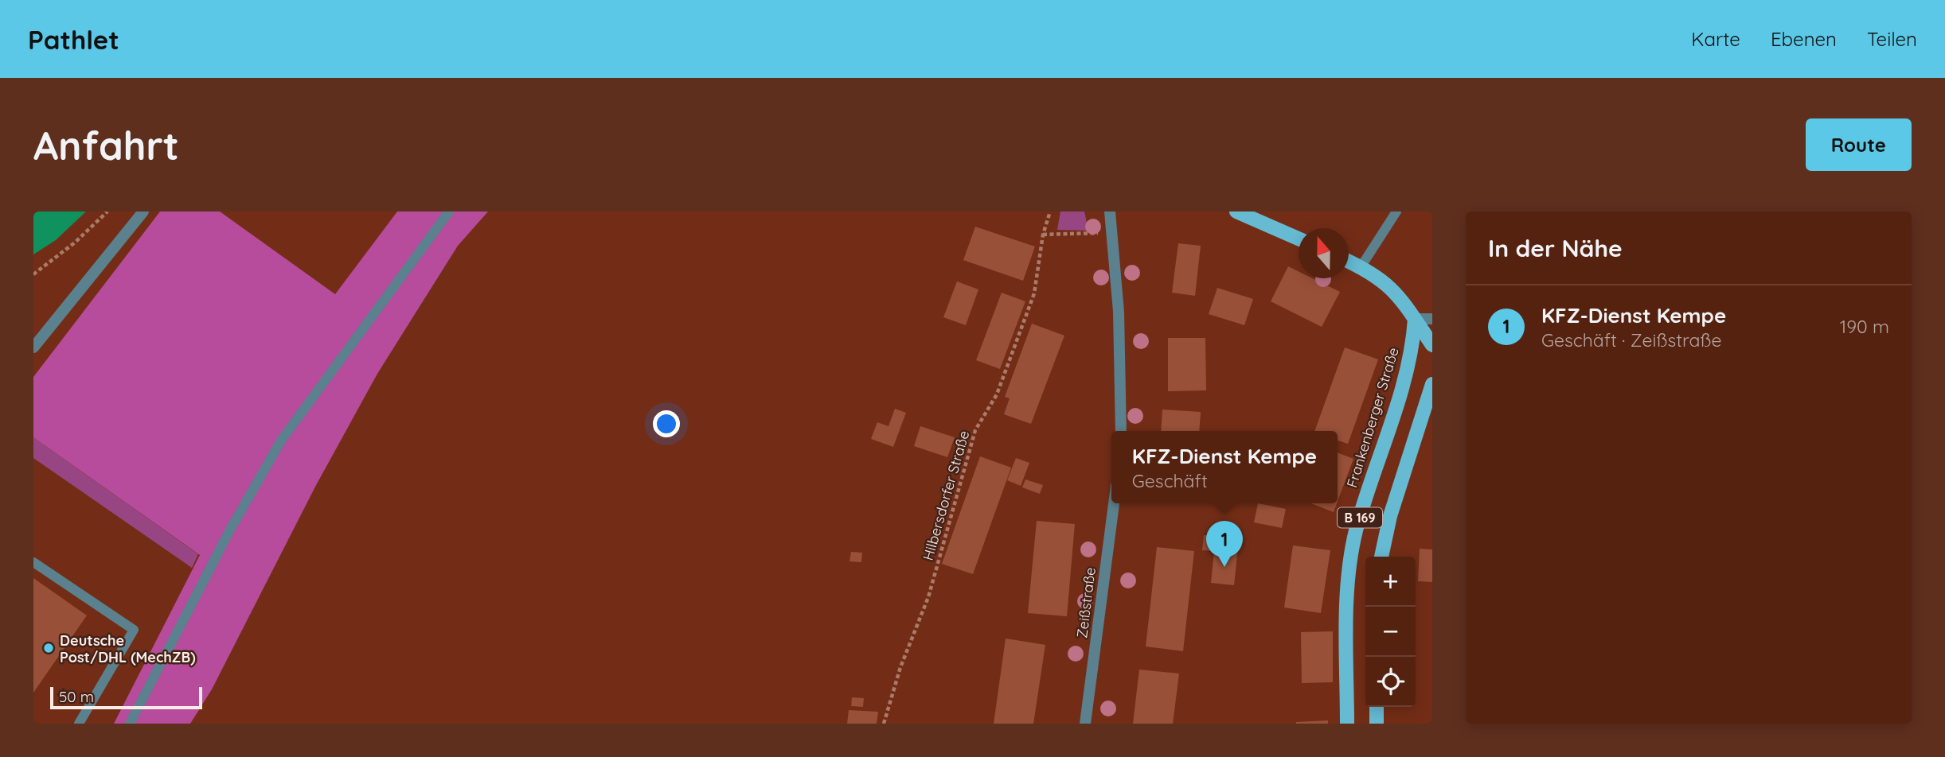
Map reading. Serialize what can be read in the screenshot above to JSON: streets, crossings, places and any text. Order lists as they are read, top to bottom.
{
  "streets": {
    "main road": ["Frankenberger Straße", "B 169"],
    "street": ["Zeißstraße"],
    "path": ["Hilbersdorfer Straße"]
  },
  "places": ["Deutsche Post/DHL (MechZB)"],
  "scale_bar": "50 m",
  "north": "top",
  "page": {
    "header": "Pathlet",
    "nav": ["Karte", "Ebenen", "Teilen"],
    "buttons": "Route",
    "title": "Anfahrt",
    "heading": "In der Nähe",
    "list": [
      {
        "mark": "1",
        "name": "KFZ-Dienst Kempe",
        "note": "Geschäft · Zeißstraße",
        "value": "190 m"
      }
    ],
    "popup": ["KFZ-Dienst Kempe", "Geschäft"],
    "pins": "1",
    "map_buttons": ["+", "−"],
    "scale": "50 m"
  }
}
